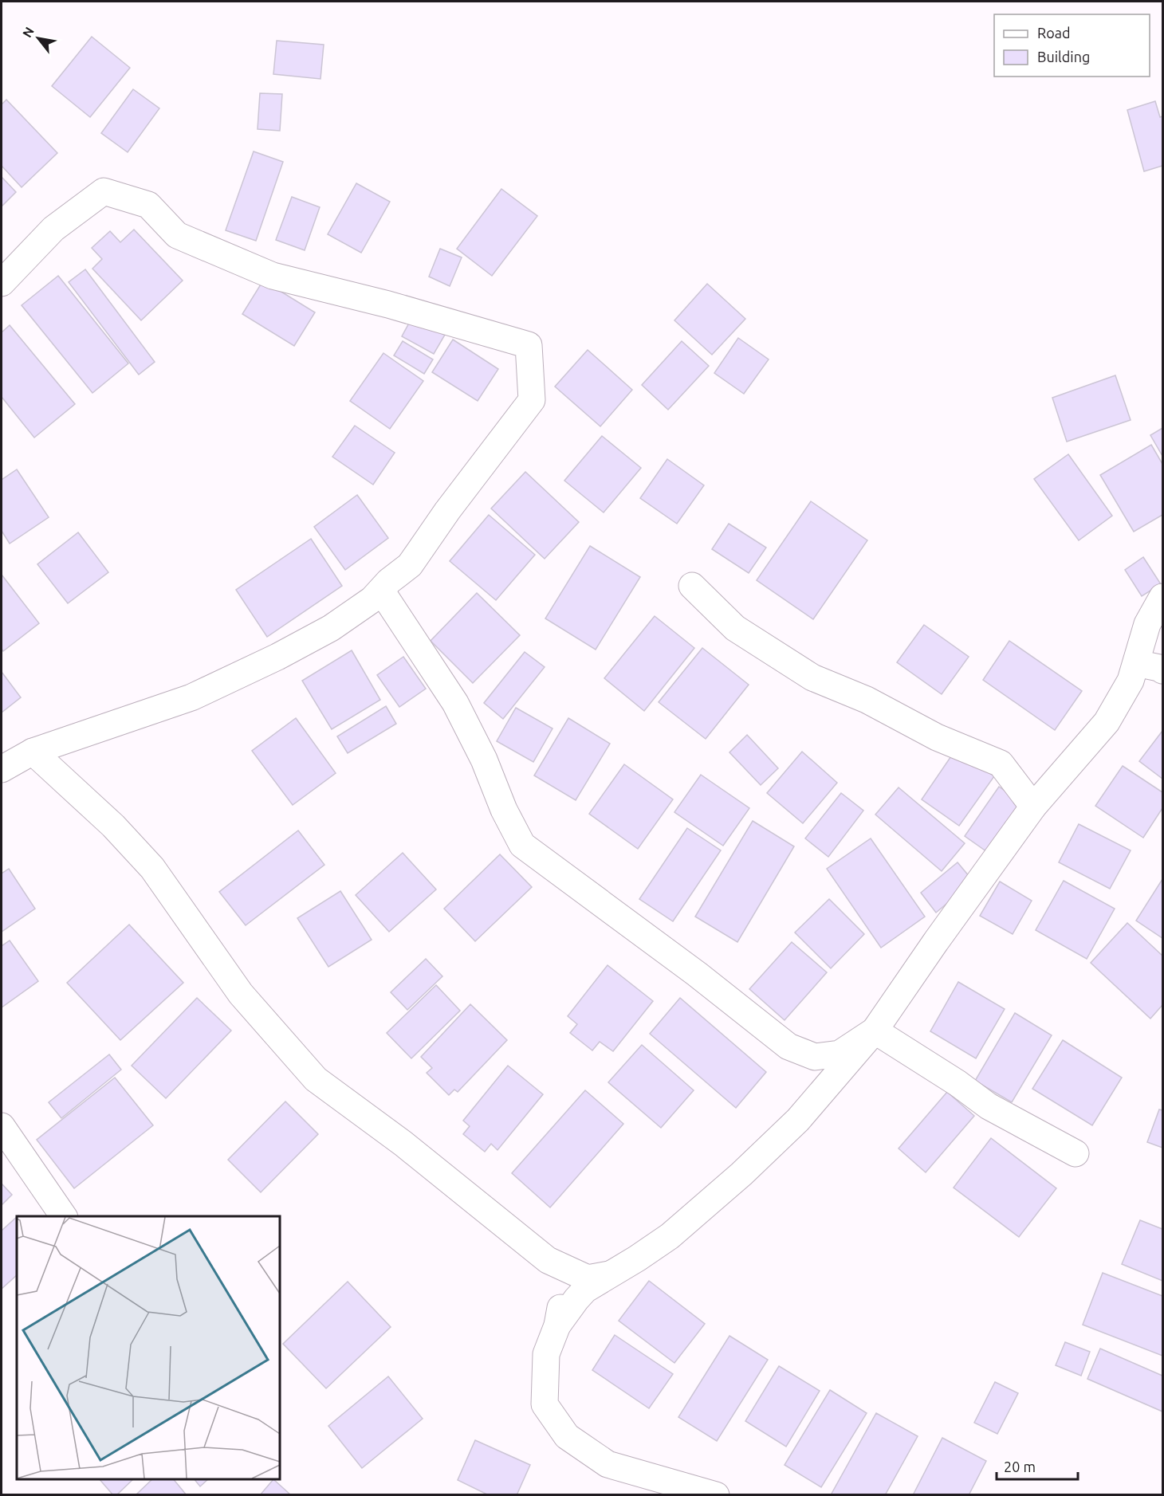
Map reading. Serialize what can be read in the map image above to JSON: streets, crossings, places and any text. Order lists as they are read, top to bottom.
{
  "legend": ["Road", "Building"],
  "scale_bar": "20 m",
  "north": "top left"
}
